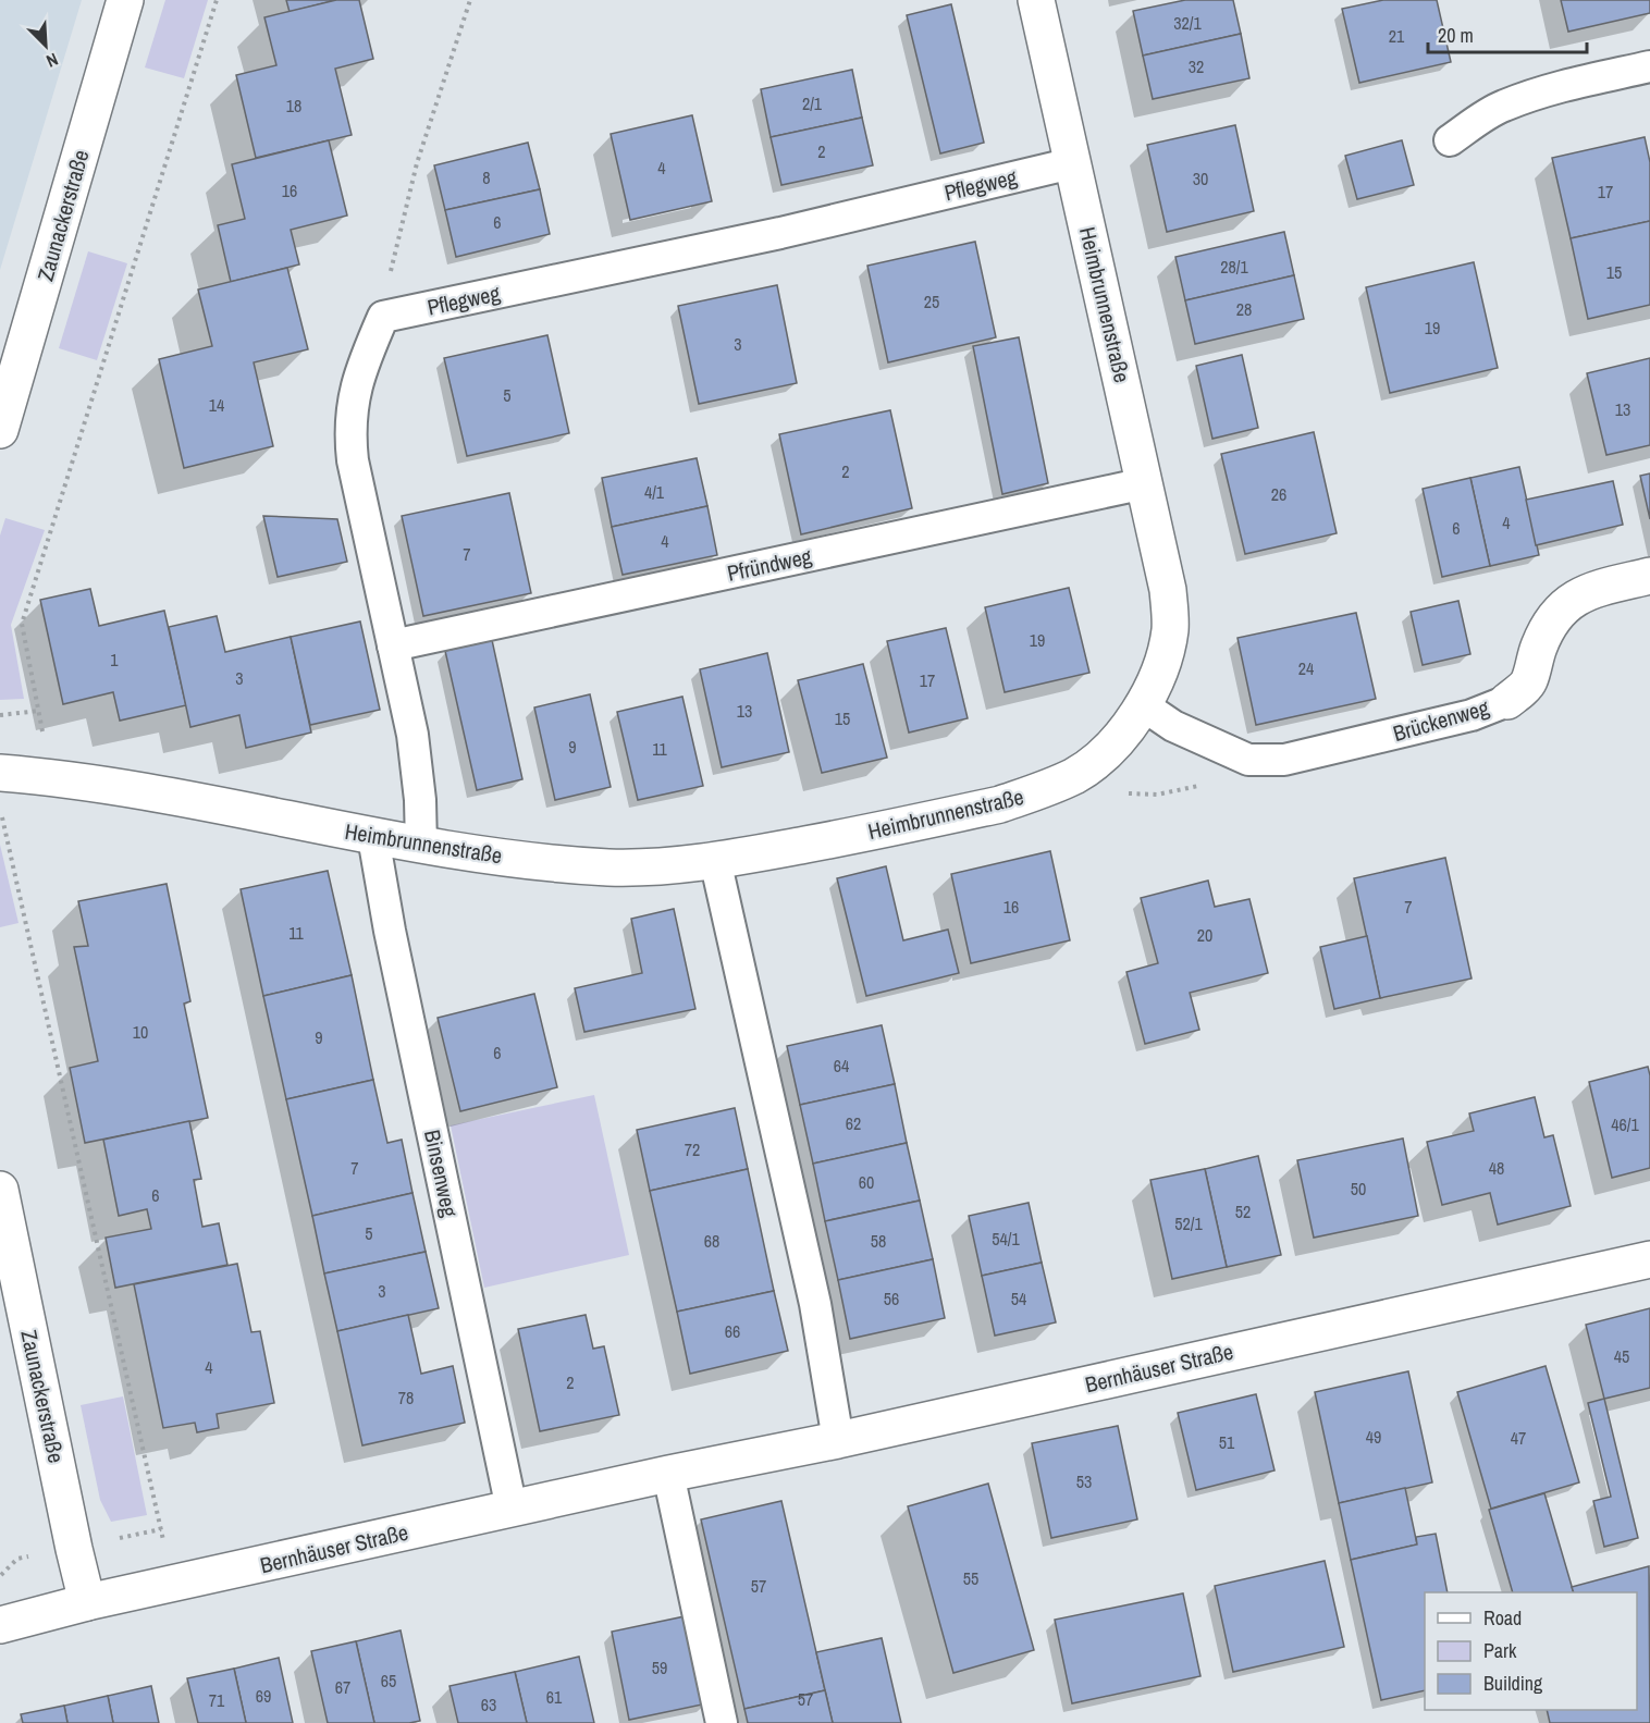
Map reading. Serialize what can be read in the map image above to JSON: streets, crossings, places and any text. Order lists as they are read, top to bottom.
{
  "streets": {
    "street": [
      "Zaunackerstraße",
      "Heimbrunnenstraße",
      "Brückenweg",
      "Bernhäuser Straße"
    ],
    "lane": ["Pflegweg", "Pfründweg", "Binsenweg"]
  },
  "crossings": [
    ["Pflegweg", "Heimbrunnenstraße"],
    ["Zaunackerstraße", "Bernhäuser Straße"],
    ["Heimbrunnenstraße", "Pfründweg"],
    ["Heimbrunnenstraße", "Brückenweg"],
    ["Heimbrunnenstraße", "Binsenweg"],
    ["Binsenweg", "Bernhäuser Straße"]
  ],
  "house_numbers": [
    "32/1",
    "21",
    "32",
    "2/1",
    "18",
    "2",
    "4",
    "8",
    "30",
    "16",
    "17",
    "6",
    "28/1",
    "15",
    "25",
    "28",
    "19",
    "3",
    "5",
    "14",
    "13",
    "2",
    "4/1",
    "26",
    "4",
    "6",
    "4",
    "7",
    "19",
    "1",
    "24",
    "3",
    "17",
    "13",
    "15",
    "9",
    "11",
    "16",
    "7",
    "11",
    "20",
    "10",
    "9",
    "6",
    "64",
    "62",
    "46/1",
    "72",
    "7",
    "48",
    "60",
    "50",
    "6",
    "52",
    "52/1",
    "5",
    "54/1",
    "68",
    "58",
    "3",
    "56",
    "54",
    "66",
    "45",
    "4",
    "2",
    "78",
    "49",
    "47",
    "51",
    "53",
    "55",
    "57",
    "59",
    "65",
    "67",
    "69",
    "61",
    "57",
    "71",
    "63"
  ],
  "legend": ["Road", "Park", "Building"],
  "scale_bar": "20 m",
  "north": "bottom right"
}
